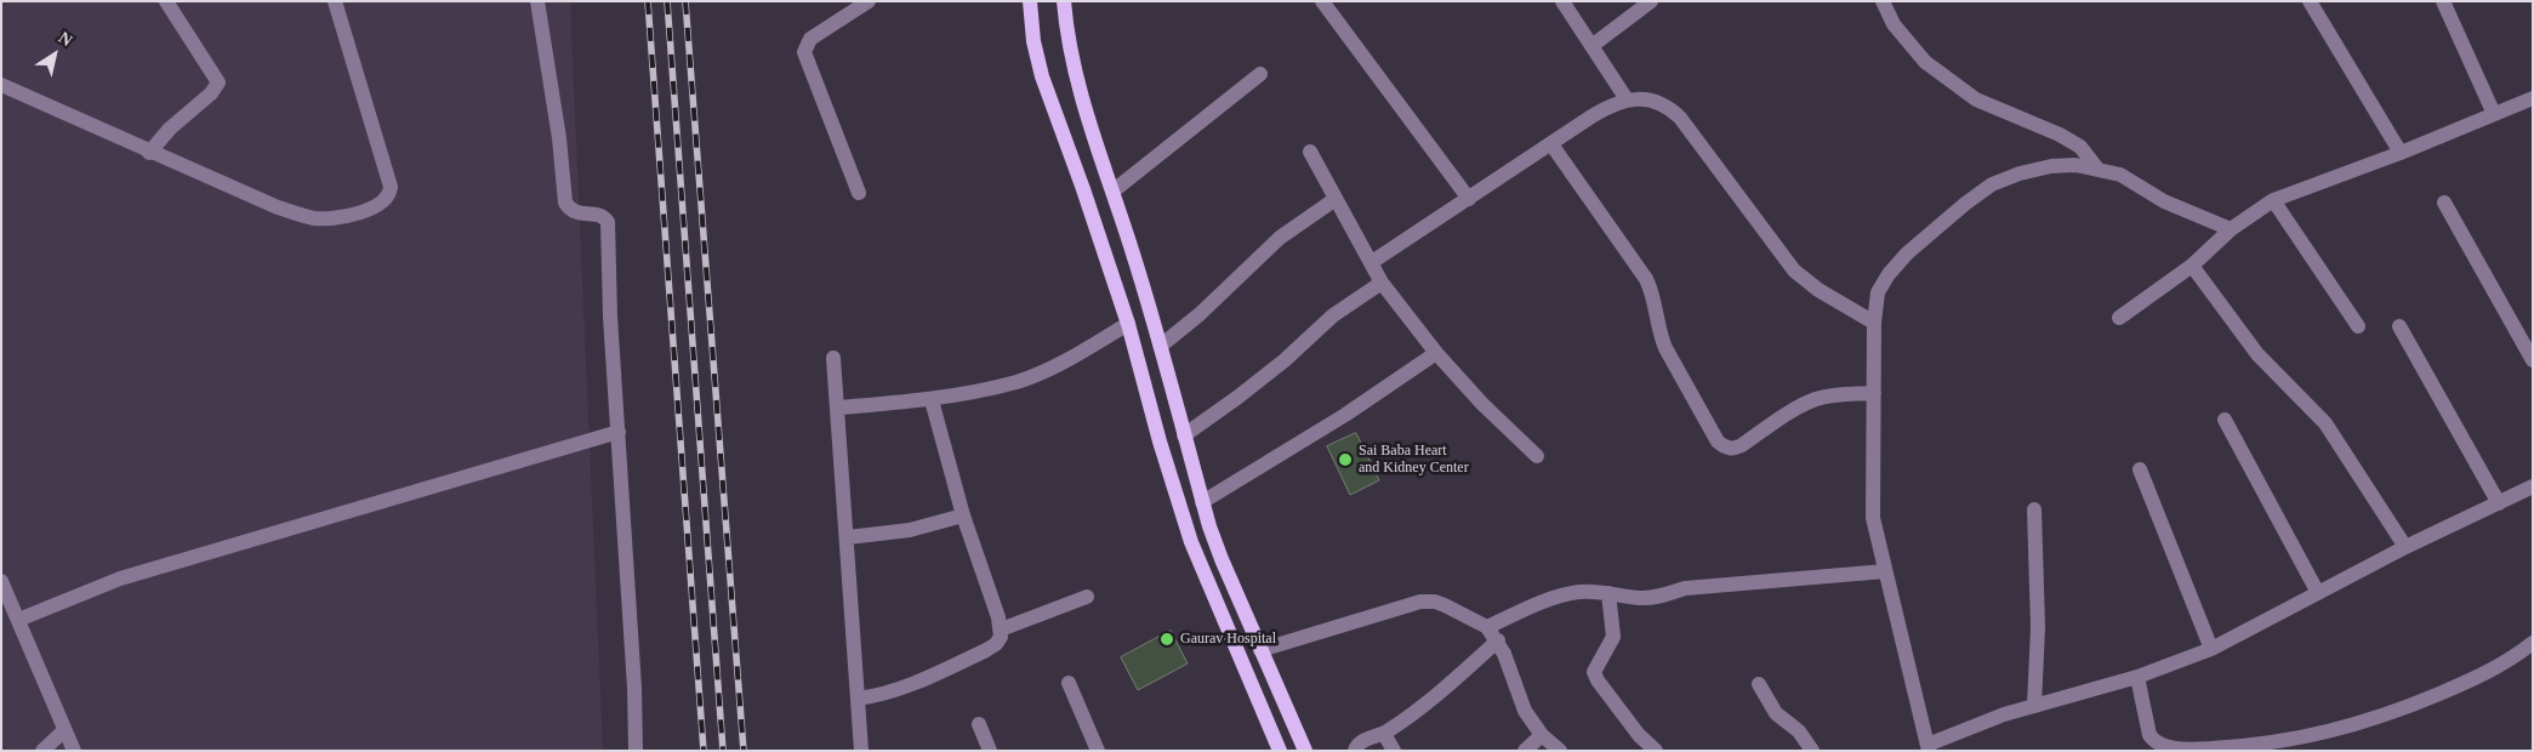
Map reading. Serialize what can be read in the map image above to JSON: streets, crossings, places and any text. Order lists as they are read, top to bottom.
{
  "places": ["Sai Baba Heart and Kidney Center", "Gaurav Hospital"],
  "north": "top right"
}
